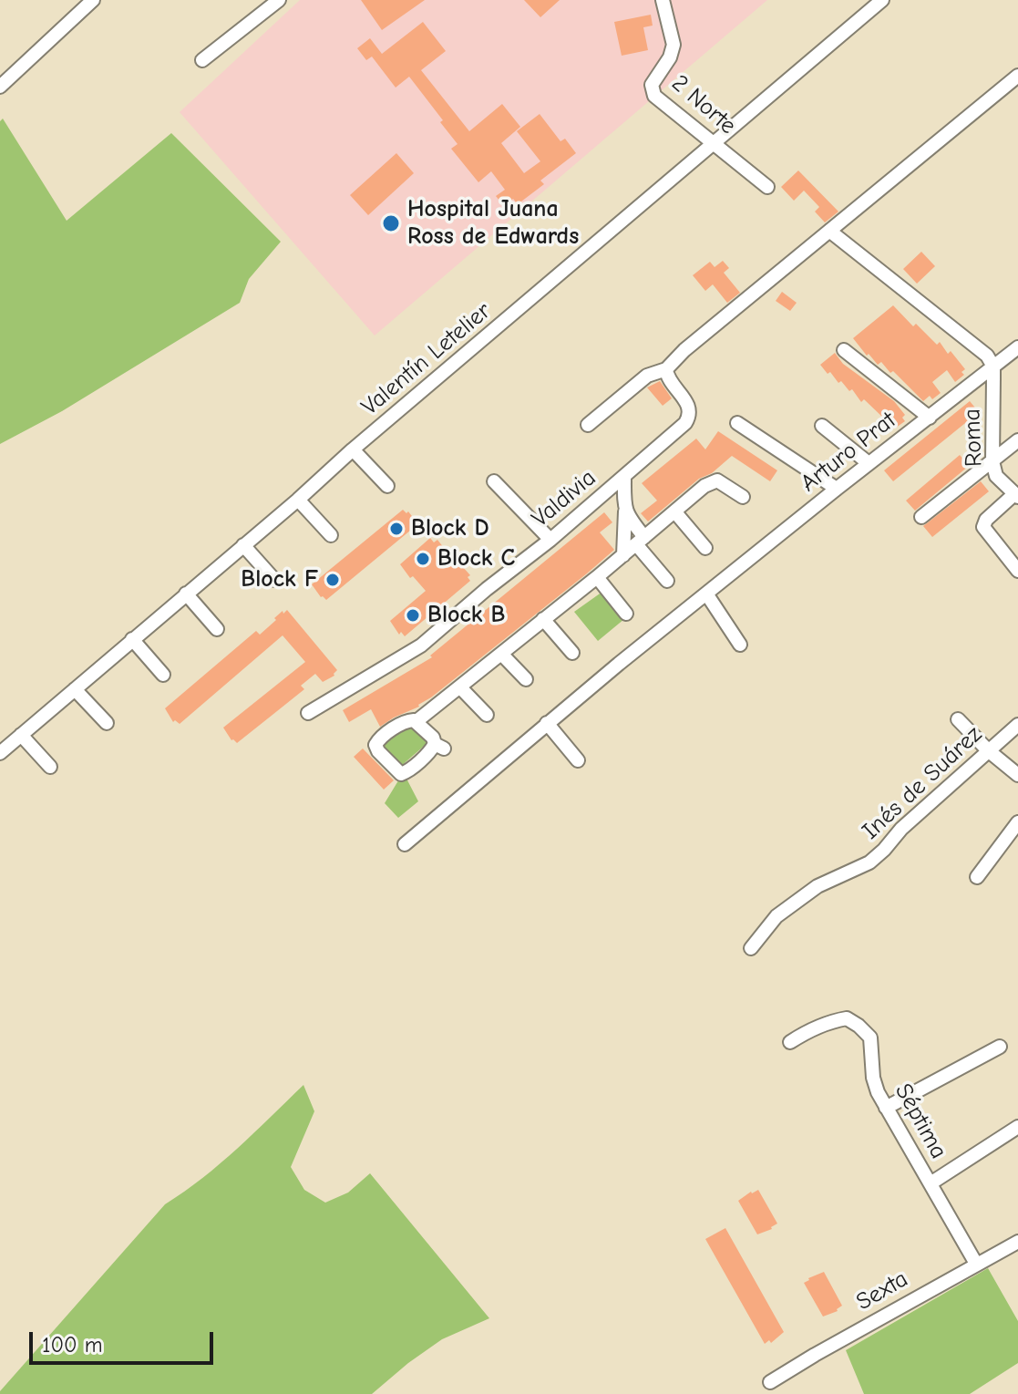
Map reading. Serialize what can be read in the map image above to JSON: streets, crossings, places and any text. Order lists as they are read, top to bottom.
{
  "streets": {
    "street": [
      "2 Norte",
      "Valentín Letelier",
      "Roma",
      "Arturo Prat",
      "Valdivia",
      "Inés de Suárez",
      "Séptima",
      "Sexta"
    ]
  },
  "crossings": [
    ["2 Norte", "Valentín Letelier"],
    ["Roma", "Arturo Prat"],
    ["Séptima", "Sexta"]
  ],
  "places": [
    "Hospital Juana Ross de Edwards",
    "Block D",
    "Block C",
    "Block F",
    "Block B"
  ],
  "scale_bar": "100 m"
}
